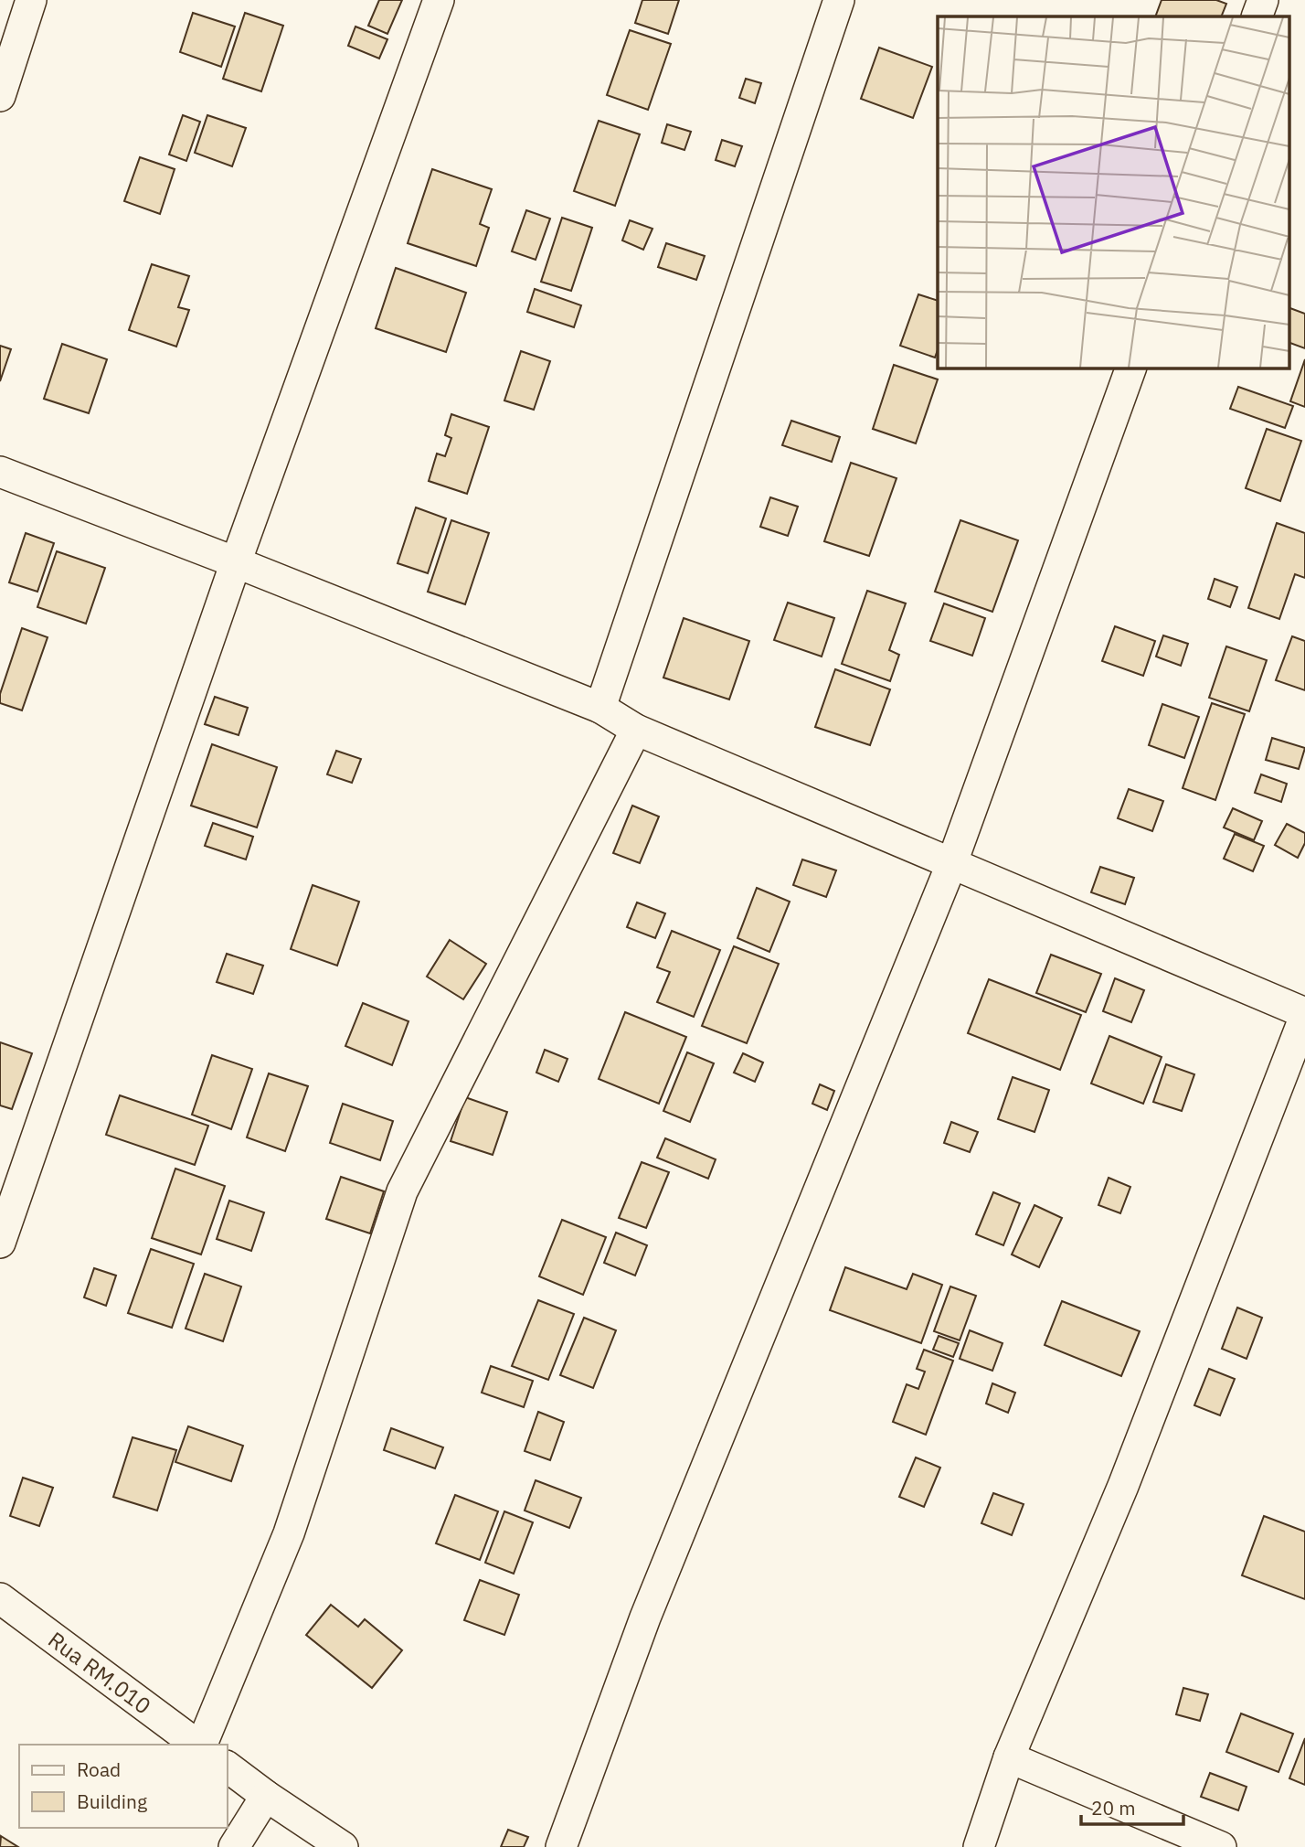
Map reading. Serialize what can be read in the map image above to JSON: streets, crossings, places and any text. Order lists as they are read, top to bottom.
{
  "streets": {
    "street": ["Rua RM.010"]
  },
  "legend": ["Road", "Building"],
  "scale_bar": "20 m"
}
